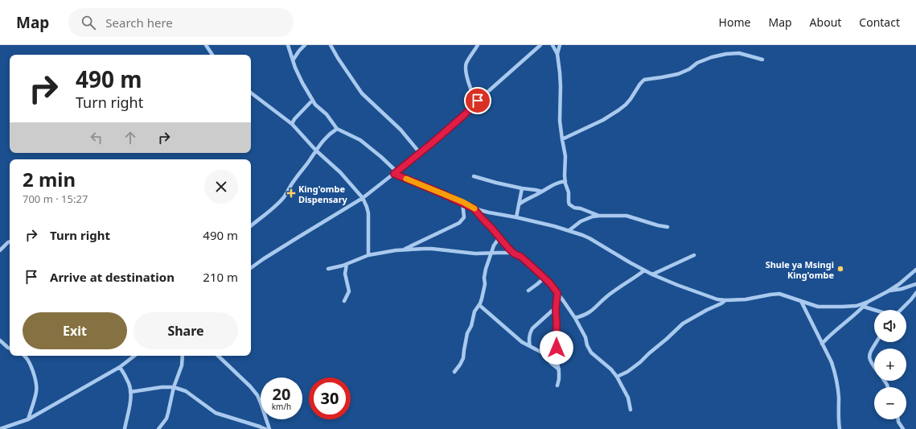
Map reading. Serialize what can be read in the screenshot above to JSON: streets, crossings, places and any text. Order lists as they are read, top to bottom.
{
  "places": {
    "health": ["King'ombe Dispensary"],
    "other": ["Shule ya Msingi King'ombe"]
  },
  "page": {
    "header": "Map",
    "search": "Search here",
    "nav": [
      "Home",
      "Map",
      "About",
      "Contact"
    ],
    "turn": ["490 m", "Turn right"],
    "heading": ["2 min", "700 m · 15:27"],
    "list": [
      {
        "name": "Turn right",
        "value": "490 m"
      },
      {
        "name": "Arrive at destination",
        "value": "210 m"
      }
    ],
    "buttons": ["Exit", "Share"],
    "map_buttons": ["+", "−"],
    "speed": "20 km/h",
    "limit": "30"
  }
}
